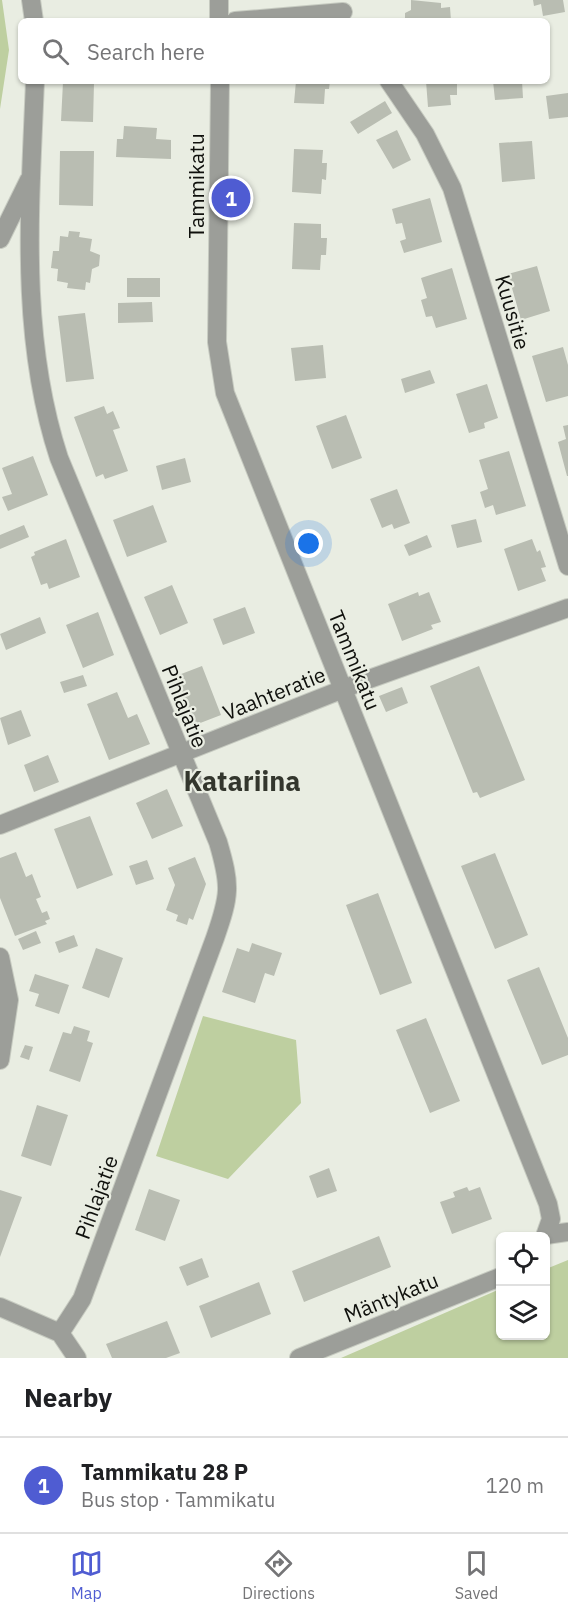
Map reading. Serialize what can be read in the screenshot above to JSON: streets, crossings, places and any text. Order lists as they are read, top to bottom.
{
  "streets": {
    "street": [
      "Tammikatu",
      "Kuusitie",
      "Vaahteratie",
      "Pihlajatie",
      "Mäntykatu"
    ]
  },
  "crossings": [
    ["Tammikatu", "Vaahteratie"],
    ["Vaahteratie", "Pihlajatie"]
  ],
  "districts": ["Katariina"],
  "page": {
    "search": "Search here",
    "pins": "1",
    "heading": "Nearby",
    "list": [
      {
        "mark": "1",
        "name": "Tammikatu 28 P",
        "note": "Bus stop · Tammikatu",
        "value": "120 m"
      }
    ],
    "nav": ["Map", "Directions", "Saved"]
  }
}
